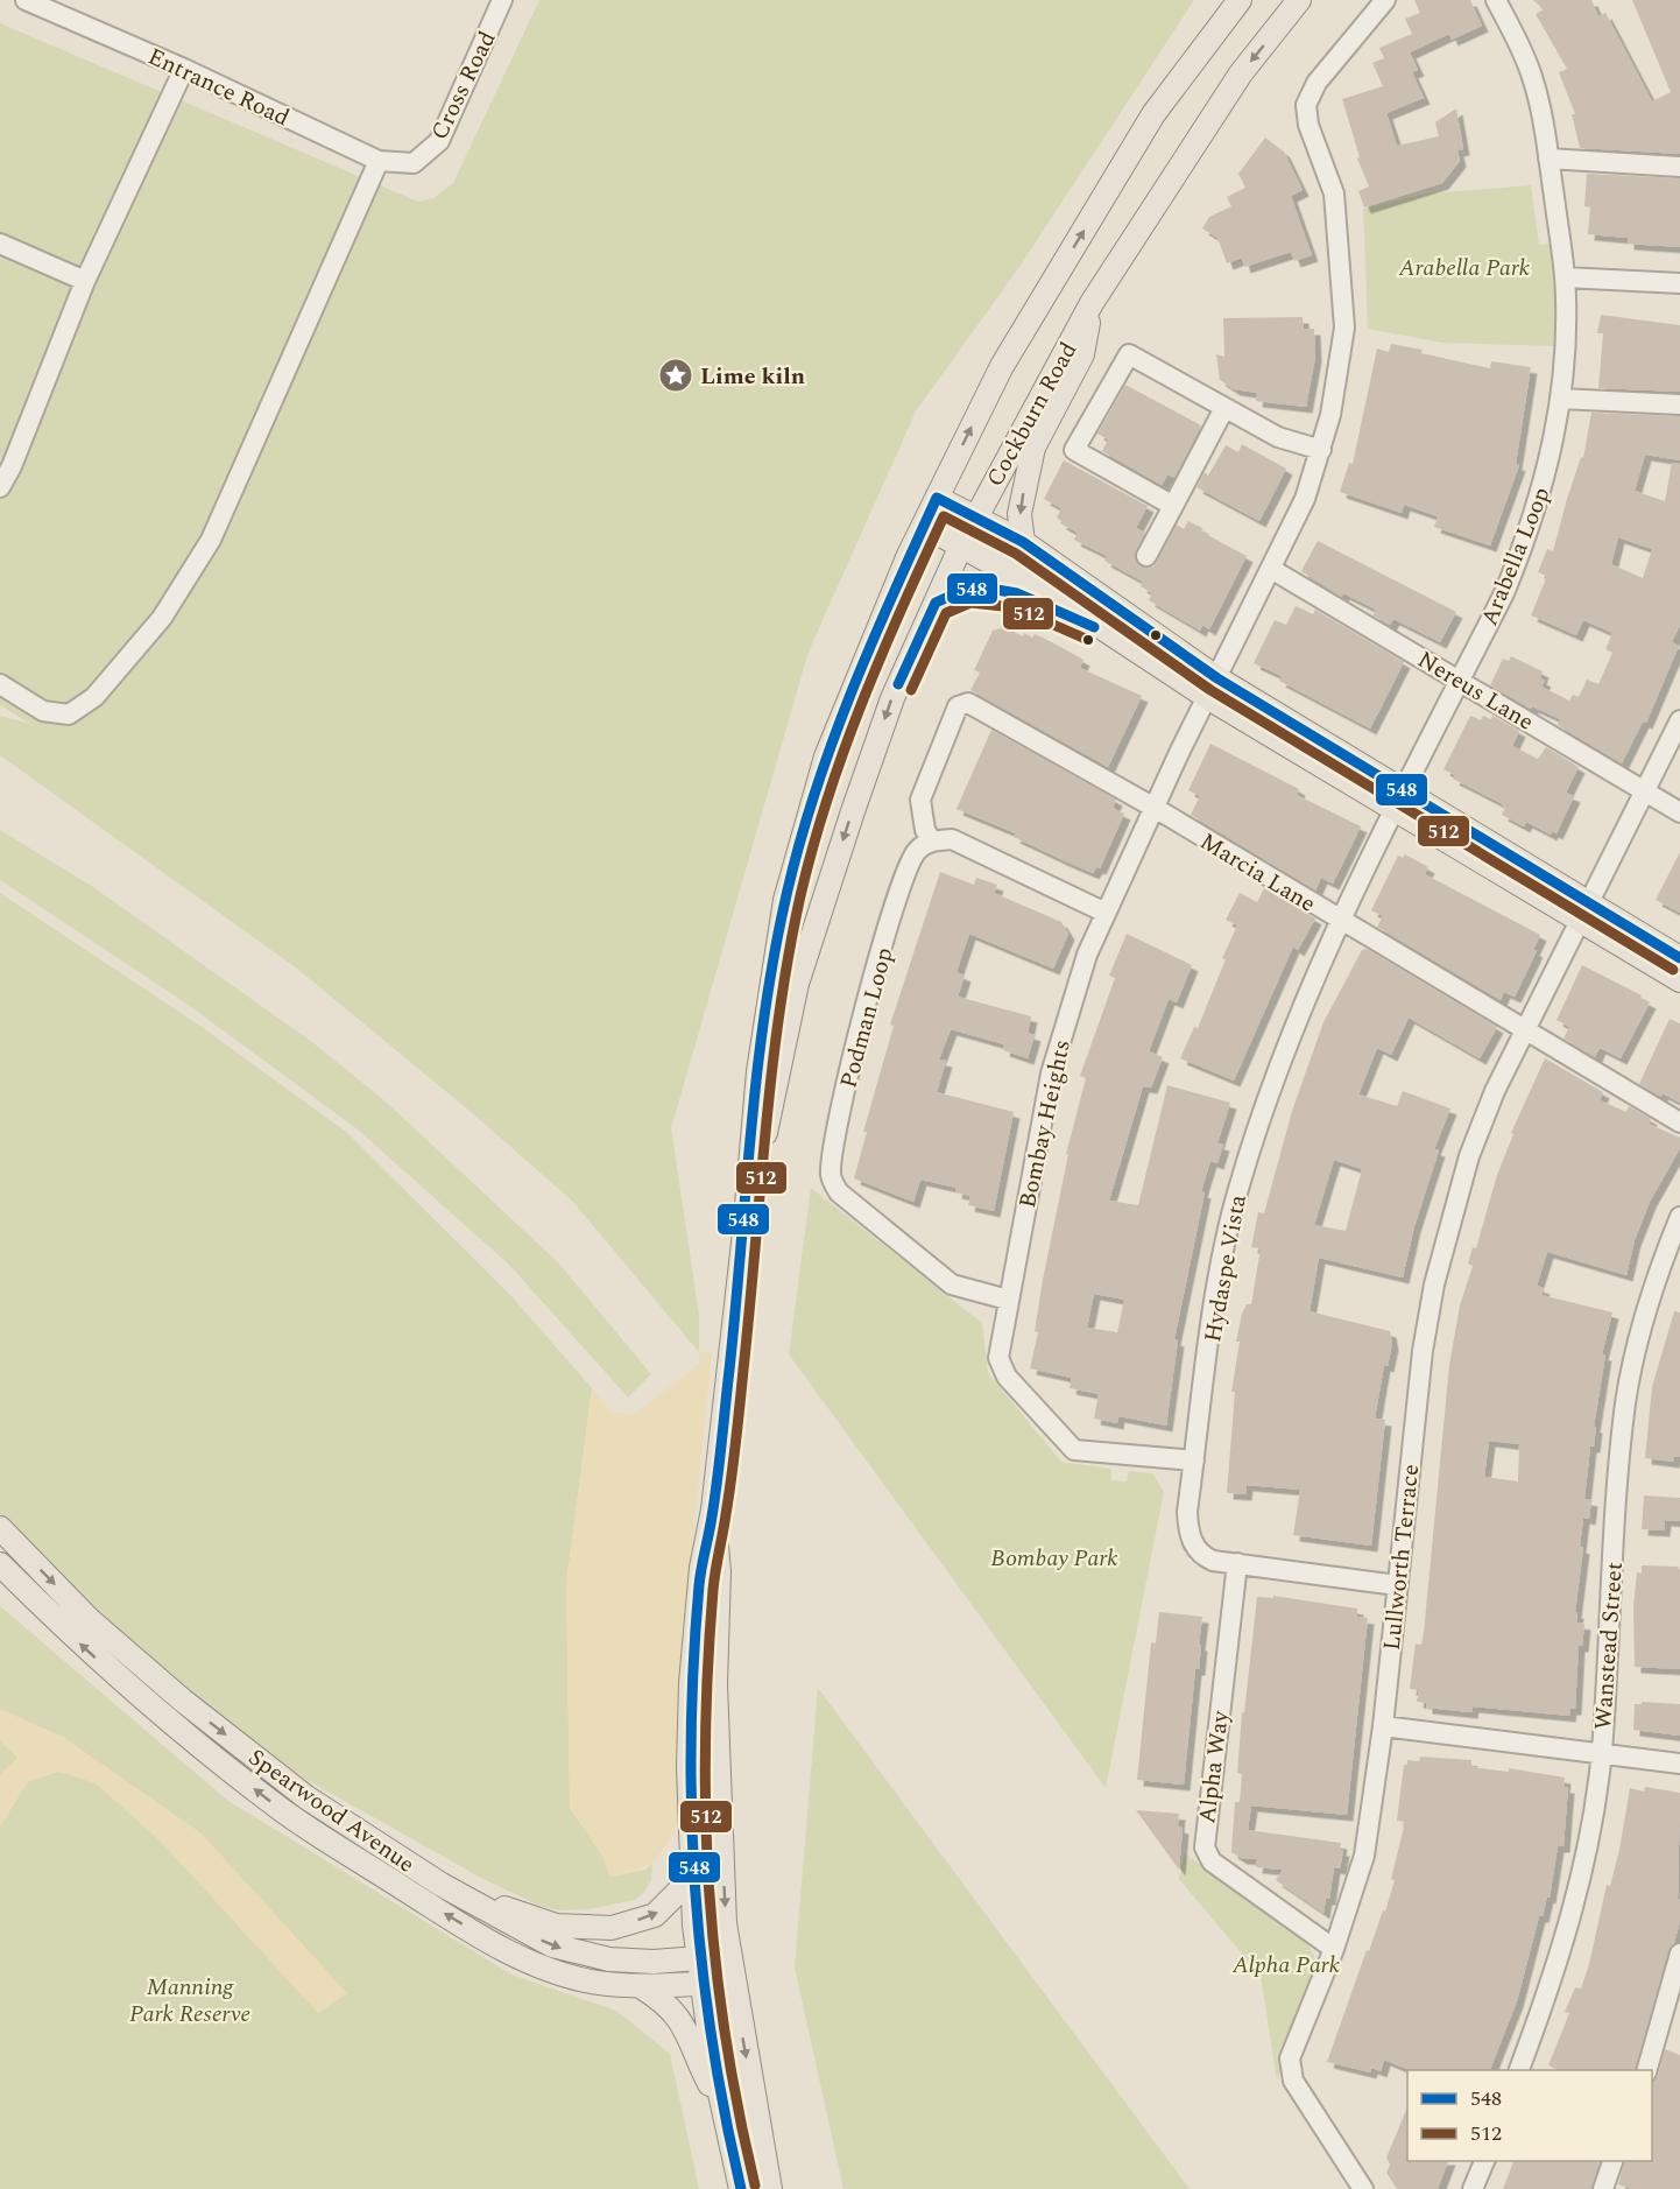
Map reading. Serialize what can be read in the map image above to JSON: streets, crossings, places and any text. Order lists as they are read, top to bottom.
{
  "streets": {
    "main road": ["Cockburn Road", "Spearwood Avenue"],
    "street": [
      "Cross Road",
      "Entrance Road",
      "Arabella Loop",
      "Nereus Lane",
      "Marcia Lane",
      "Podman Loop",
      "Bombay Heights",
      "Hydaspe Vista",
      "Lullworth Terrace",
      "Wanstead Street",
      "Alpha Way"
    ]
  },
  "crossings": [
    ["Cross Road", "Entrance Road"],
    ["Cockburn Road", "Spearwood Avenue"],
    ["Arabella Loop", "Nereus Lane"],
    ["Arabella Loop", "Hydaspe Vista"],
    ["Nereus Lane", "Lullworth Terrace"],
    ["Marcia Lane", "Podman Loop"],
    ["Marcia Lane", "Bombay Heights"],
    ["Marcia Lane", "Hydaspe Vista"],
    ["Marcia Lane", "Lullworth Terrace"],
    ["Podman Loop", "Bombay Heights"],
    ["Bombay Heights", "Hydaspe Vista"],
    ["Hydaspe Vista", "Lullworth Terrace"],
    ["Hydaspe Vista", "Alpha Way"],
    ["Lullworth Terrace", "Alpha Way"]
  ],
  "parks": [
    "Arabella Park",
    "Bombay Park",
    "Alpha Park",
    "Manning Park Reserve"
  ],
  "places": {
    "place": ["Lime kiln"]
  },
  "lines": ["transit line 548", "transit line 512"],
  "legend": ["548", "512"]
}
